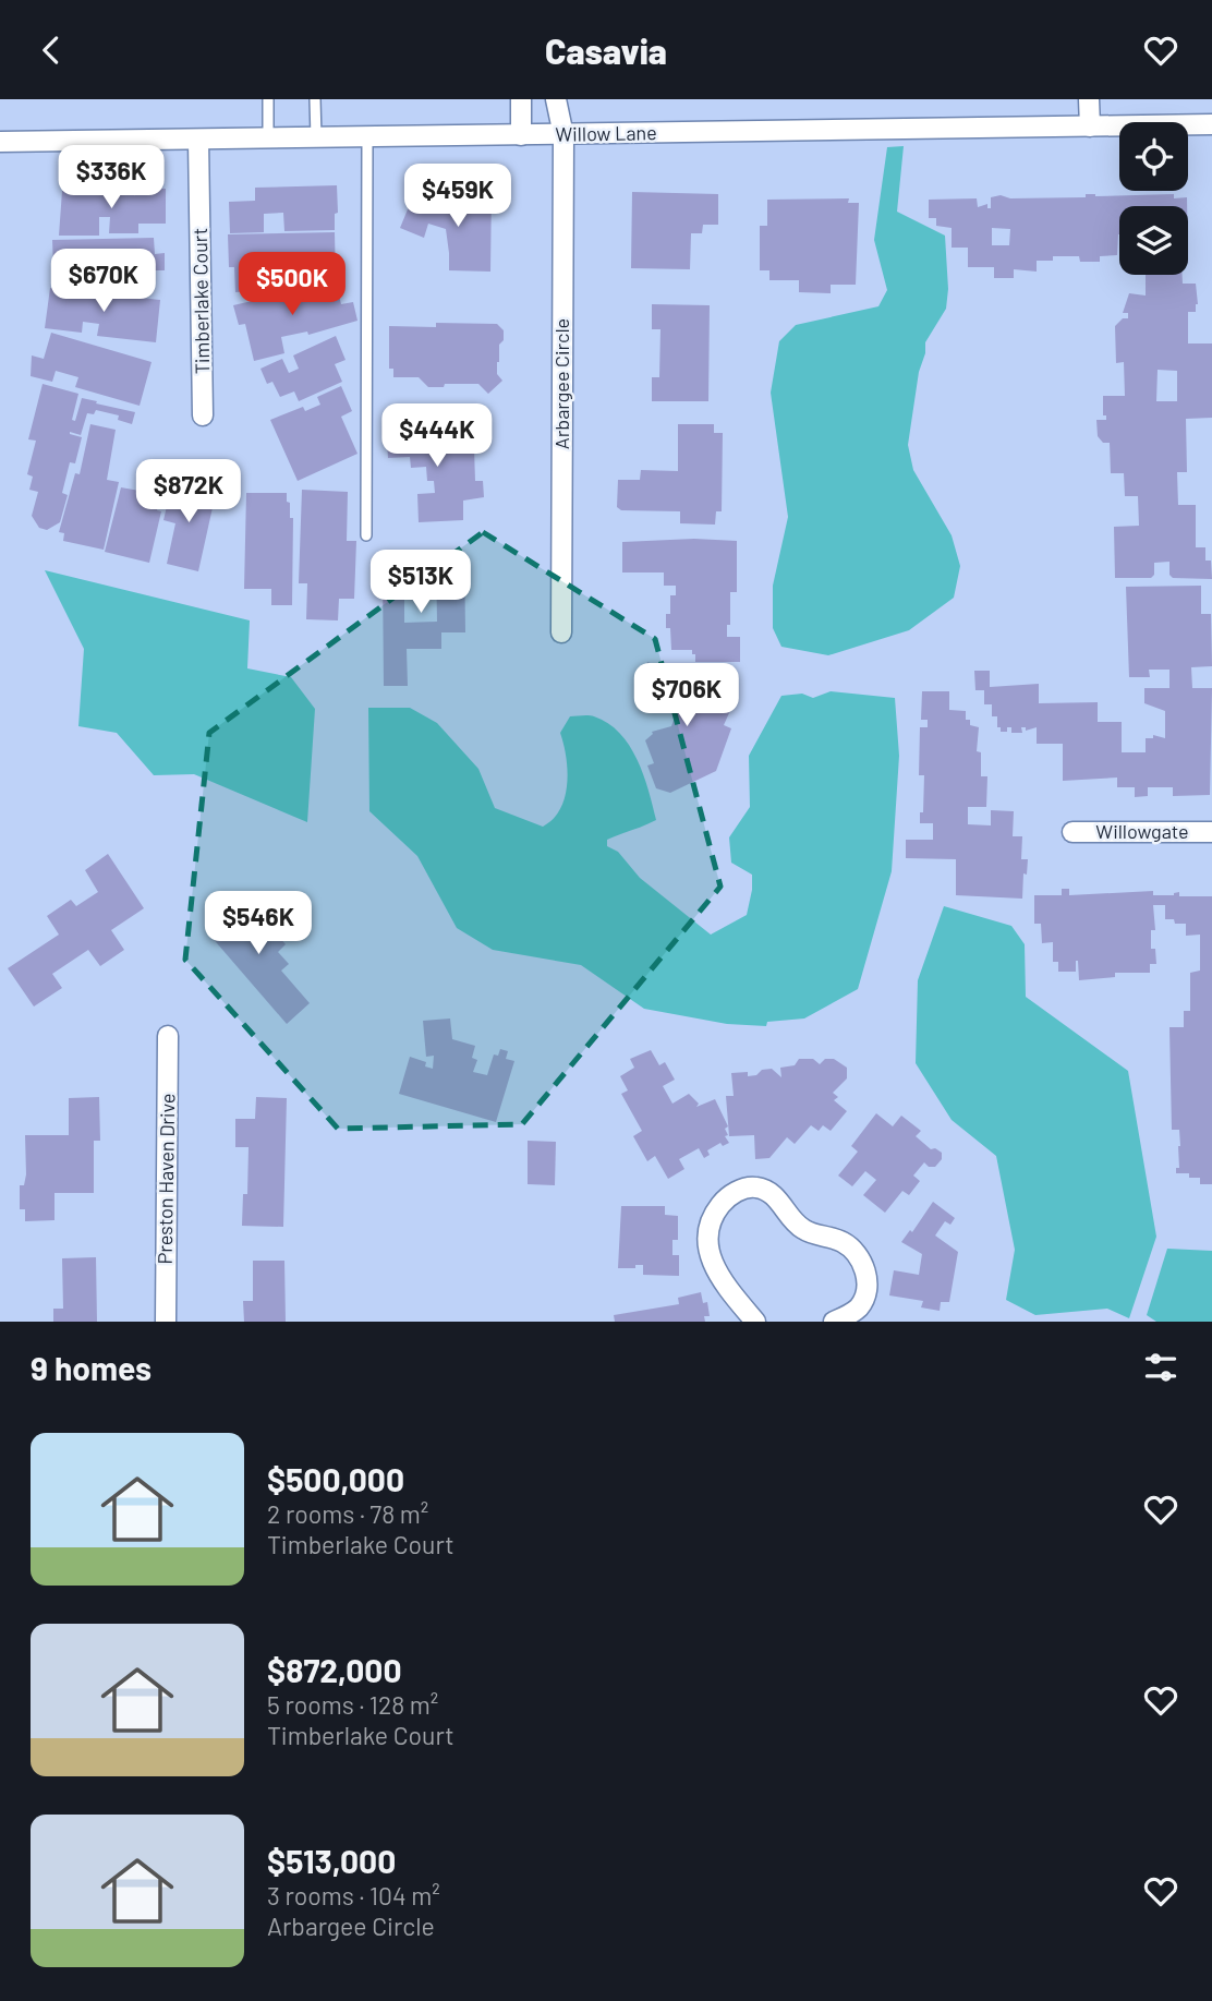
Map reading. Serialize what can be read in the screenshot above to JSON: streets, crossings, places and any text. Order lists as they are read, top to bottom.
{
  "streets": {
    "street": [
      "Willow Lane",
      "Timberlake Court",
      "Arbargee Circle",
      "Willowgate",
      "Preston Haven Drive"
    ]
  },
  "crossings": [
    ["Willow Lane", "Timberlake Court"],
    ["Willow Lane", "Arbargee Circle"]
  ],
  "page": {
    "header": "Casavia",
    "price": [
      "$336K",
      "$459K",
      "$670K",
      "$500K",
      "$444K",
      "$872K",
      "$513K",
      "$706K",
      "$546K"
    ],
    "heading": "9 homes",
    "list": [
      {
        "name": "$500,000",
        "note": "2 rooms · 78 m² · Timberlake Court"
      },
      {
        "name": "$872,000",
        "note": "5 rooms · 128 m² · Timberlake Court"
      },
      {
        "name": "$513,000",
        "note": "3 rooms · 104 m² · Arbargee Circle"
      }
    ]
  }
}
